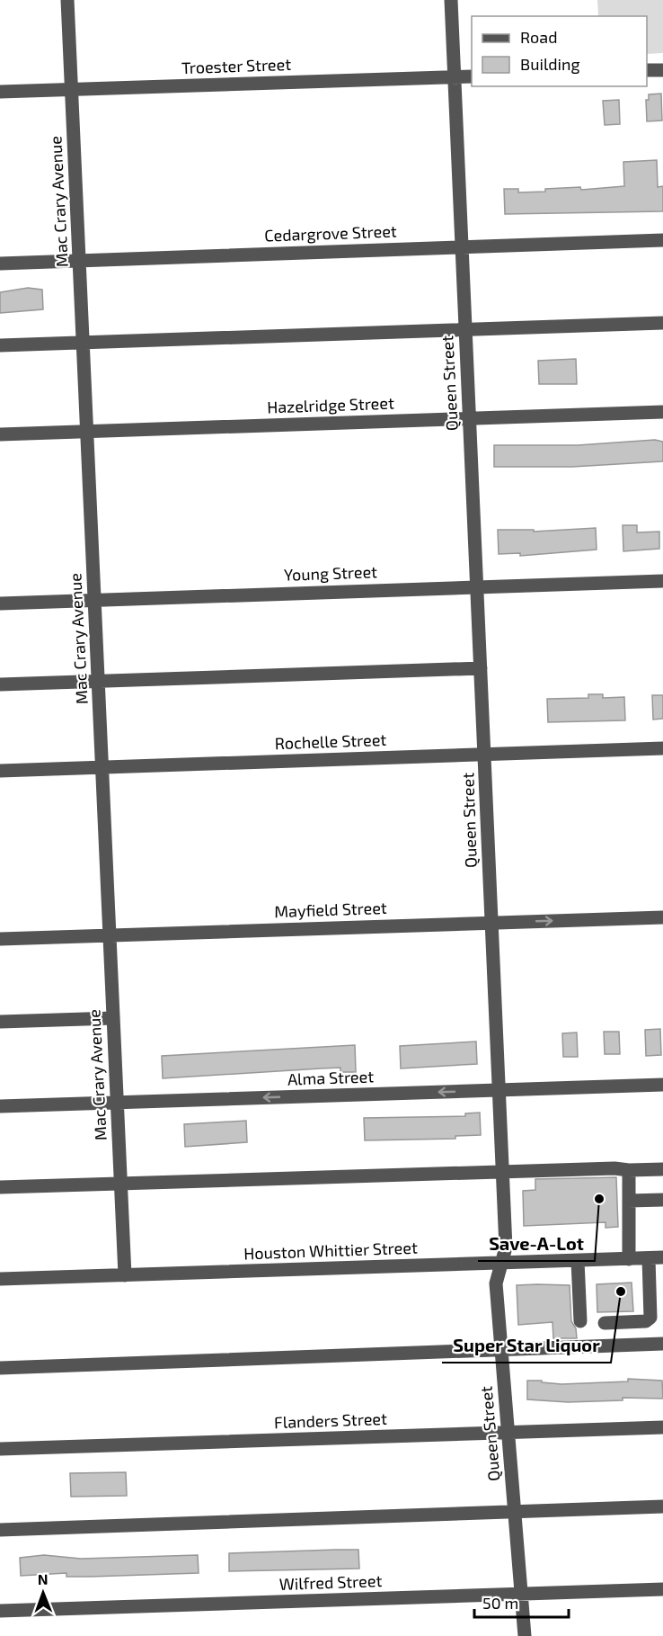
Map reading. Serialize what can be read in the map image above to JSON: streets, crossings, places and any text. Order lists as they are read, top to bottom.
{
  "streets": {
    "street": [
      "Troester Street",
      "Mac Crary Avenue",
      "Cedargrove Street",
      "Queen Street",
      "Hazelridge Street",
      "Young Street",
      "Rochelle Street",
      "Mayfield Street",
      "Alma Street",
      "Houston Whittier Street",
      "Flanders Street",
      "Wilfred Street"
    ]
  },
  "crossings": [
    ["Troester Street", "Mac Crary Avenue"],
    ["Troester Street", "Queen Street"],
    ["Mac Crary Avenue", "Cedargrove Street"],
    ["Mac Crary Avenue", "Hazelridge Street"],
    ["Mac Crary Avenue", "Young Street"],
    ["Mac Crary Avenue", "Rochelle Street"],
    ["Mac Crary Avenue", "Mayfield Street"],
    ["Mac Crary Avenue", "Alma Street"],
    ["Mac Crary Avenue", "Houston Whittier Street"],
    ["Cedargrove Street", "Queen Street"],
    ["Queen Street", "Hazelridge Street"],
    ["Queen Street", "Young Street"],
    ["Queen Street", "Rochelle Street"],
    ["Queen Street", "Mayfield Street"],
    ["Queen Street", "Alma Street"],
    ["Queen Street", "Houston Whittier Street"],
    ["Queen Street", "Flanders Street"],
    ["Queen Street", "Wilfred Street"]
  ],
  "places": ["Save-A-Lot", "Super Star Liquor"],
  "legend": ["Road", "Building"],
  "scale_bar": "50 m",
  "north": "top"
}
